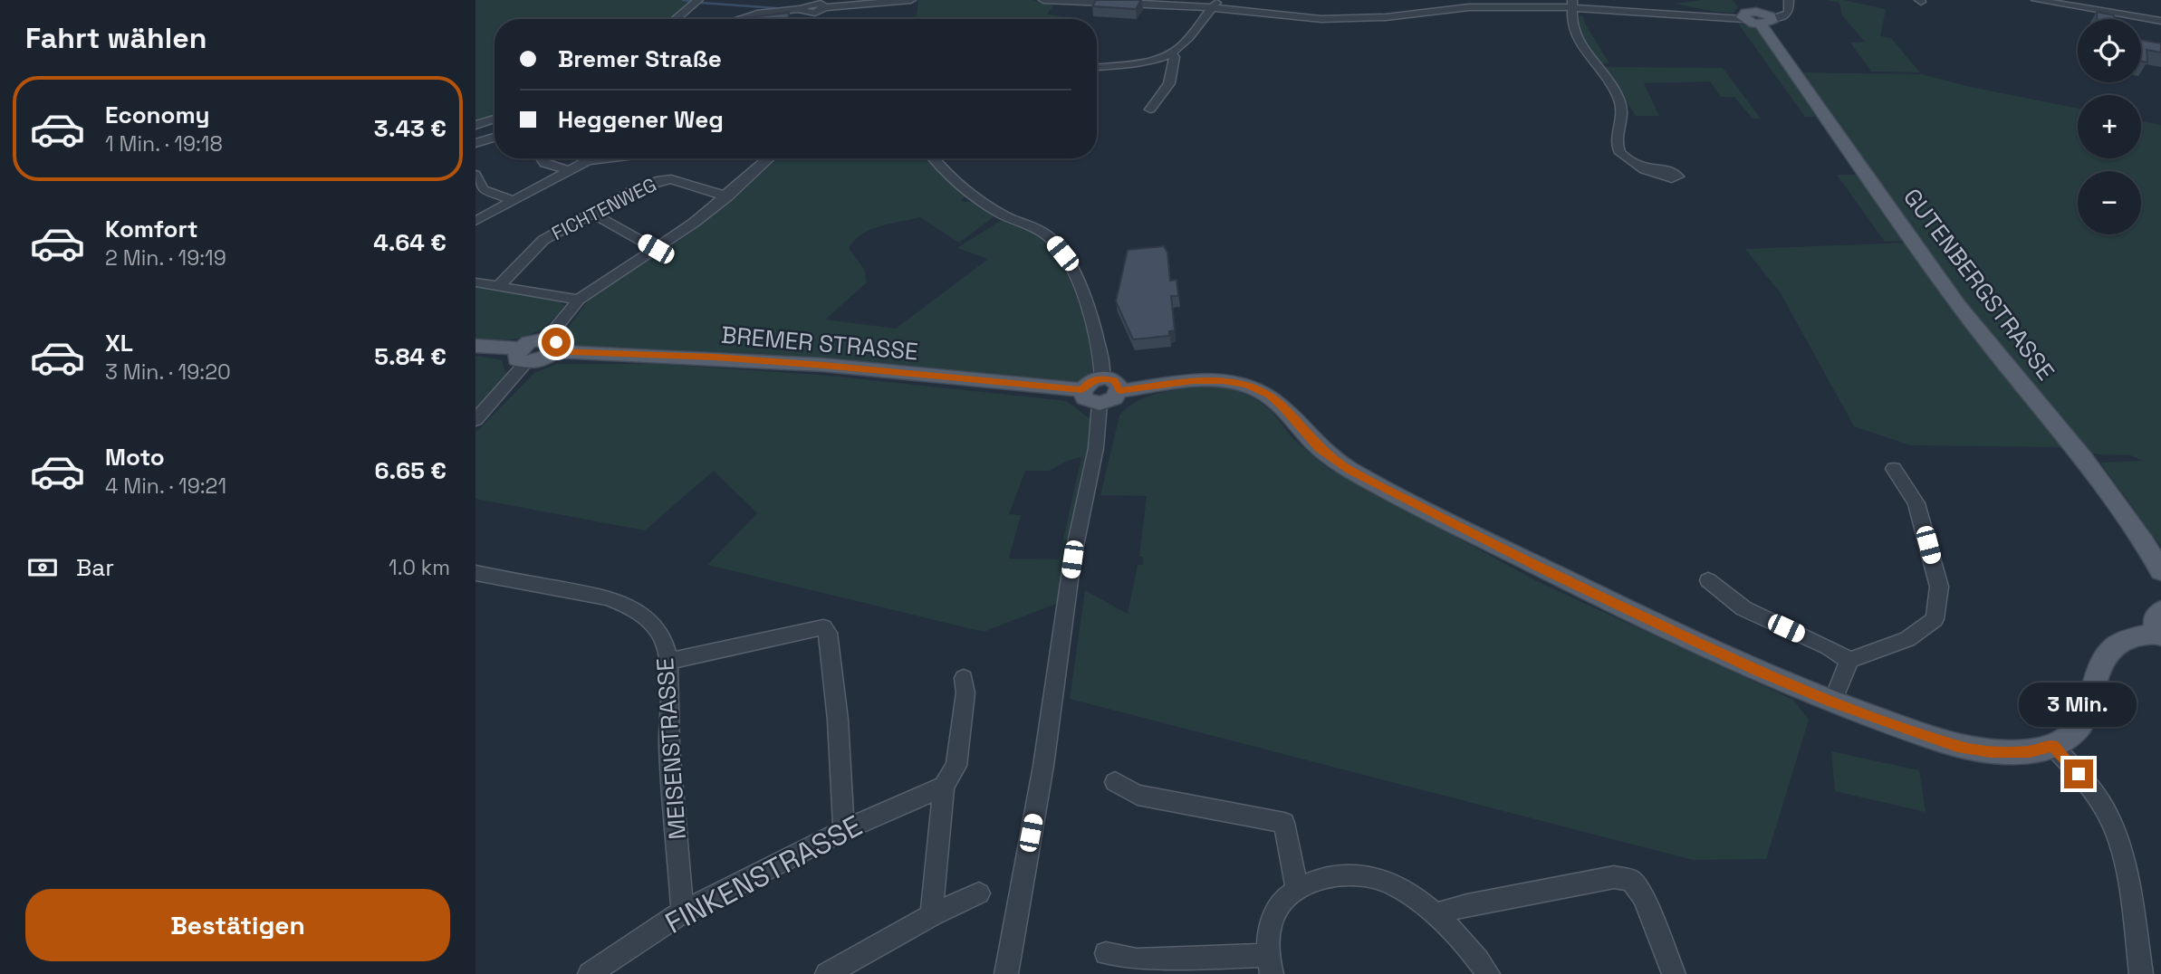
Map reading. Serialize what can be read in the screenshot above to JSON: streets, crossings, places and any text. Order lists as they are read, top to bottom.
{
  "streets": {
    "main road": ["GUTENBERGSTRASSE", "BREMER STRASSE"],
    "street": ["FICHTENWEG", "MEISENSTRASSE", "FINKENSTRASSE"]
  },
  "crossings": [
    ["MEISENSTRASSE", "FINKENSTRASSE"]
  ],
  "page": {
    "heading": "Fahrt wählen",
    "map_buttons": ["+", "−"],
    "banner": ["Bremer Straße", "Heggener Weg"],
    "list": [
      {
        "name": "Economy",
        "note": "1 Min. · 19:18",
        "value": "3.43 €"
      },
      {
        "name": "Komfort",
        "note": "2 Min. · 19:19",
        "value": "4.64 €"
      },
      {
        "name": "XL",
        "note": "3 Min. · 19:20",
        "value": "5.84 €"
      },
      {
        "name": "Moto",
        "note": "4 Min. · 19:21",
        "value": "6.65 €"
      }
    ],
    "pay": ["Bar", "1.0 km"],
    "bubble": "3 Min.",
    "buttons": "Bestätigen"
  }
}
